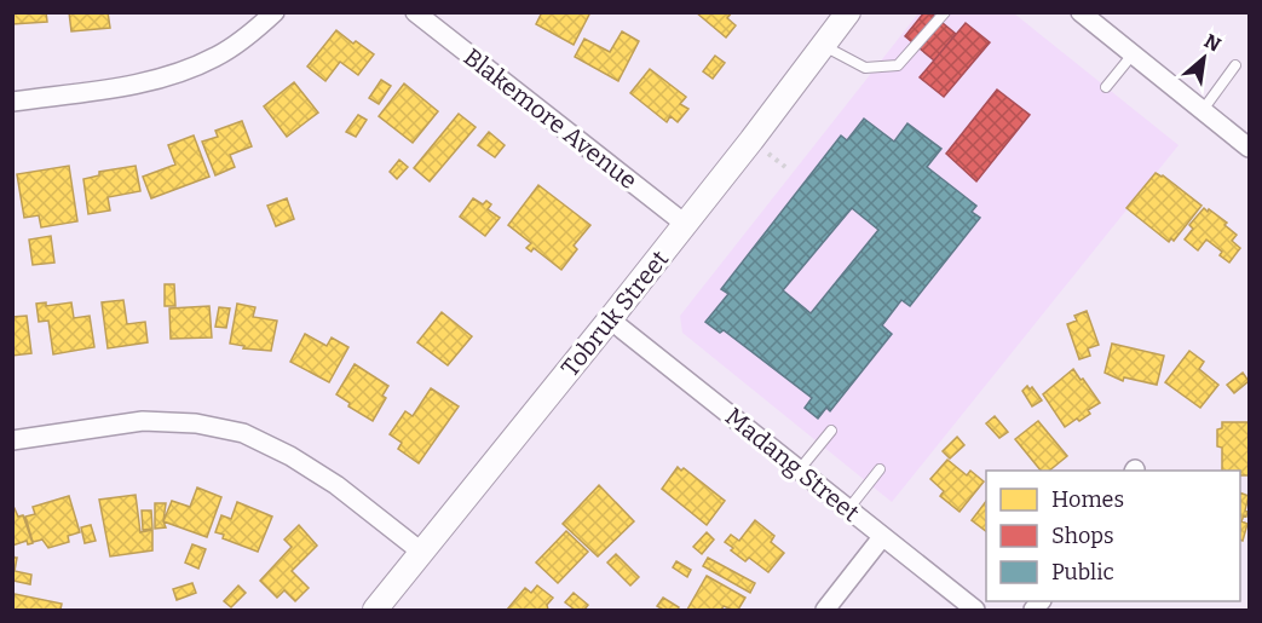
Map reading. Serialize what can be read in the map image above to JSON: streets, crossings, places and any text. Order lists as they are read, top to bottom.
{
  "streets": {
    "street": ["Blakemore Avenue", "Tobruk Street", "Madang Street"]
  },
  "crossings": [
    ["Blakemore Avenue", "Tobruk Street"],
    ["Tobruk Street", "Madang Street"]
  ],
  "legend": ["Homes", "Shops", "Public"],
  "north": "top right"
}
